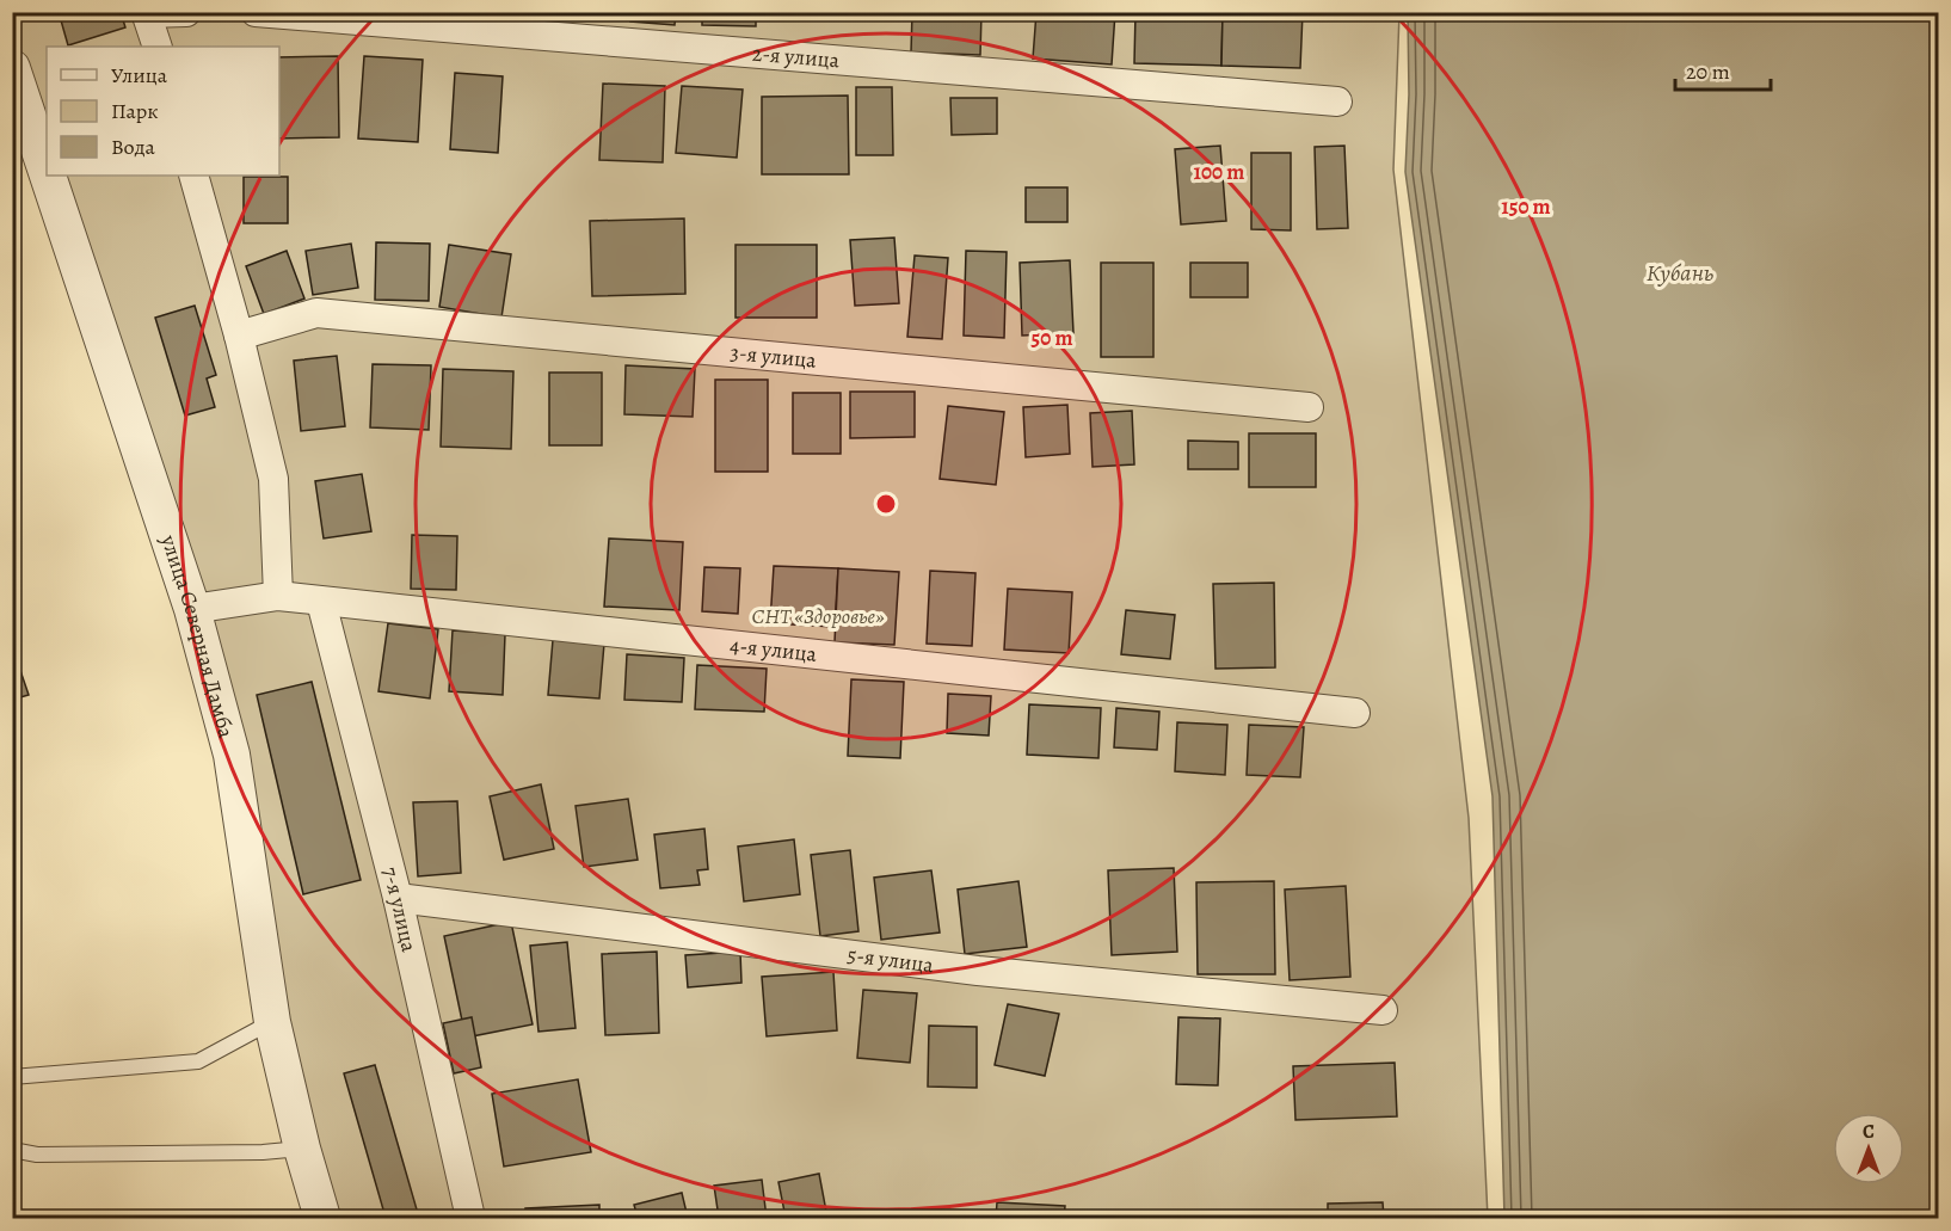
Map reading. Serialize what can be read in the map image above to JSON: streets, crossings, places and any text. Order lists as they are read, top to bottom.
{
  "streets": {
    "street": [
      "2-я улица",
      "3-я улица",
      "улица Северная Дамба",
      "4-я улица",
      "7-я улица",
      "5-я улица"
    ]
  },
  "crossings": [
    ["улица Северная Дамба", "4-я улица"],
    ["4-я улица", "7-я улица"],
    ["7-я улица", "5-я улица"]
  ],
  "water": ["Кубань"],
  "parks": ["СНТ «Здоровье»"],
  "legend": ["Улица", "Парк", "Вода"],
  "scale_bar": "20 m",
  "north": "top",
  "rings": ["100 m", "150 m", "50 m"]
}
